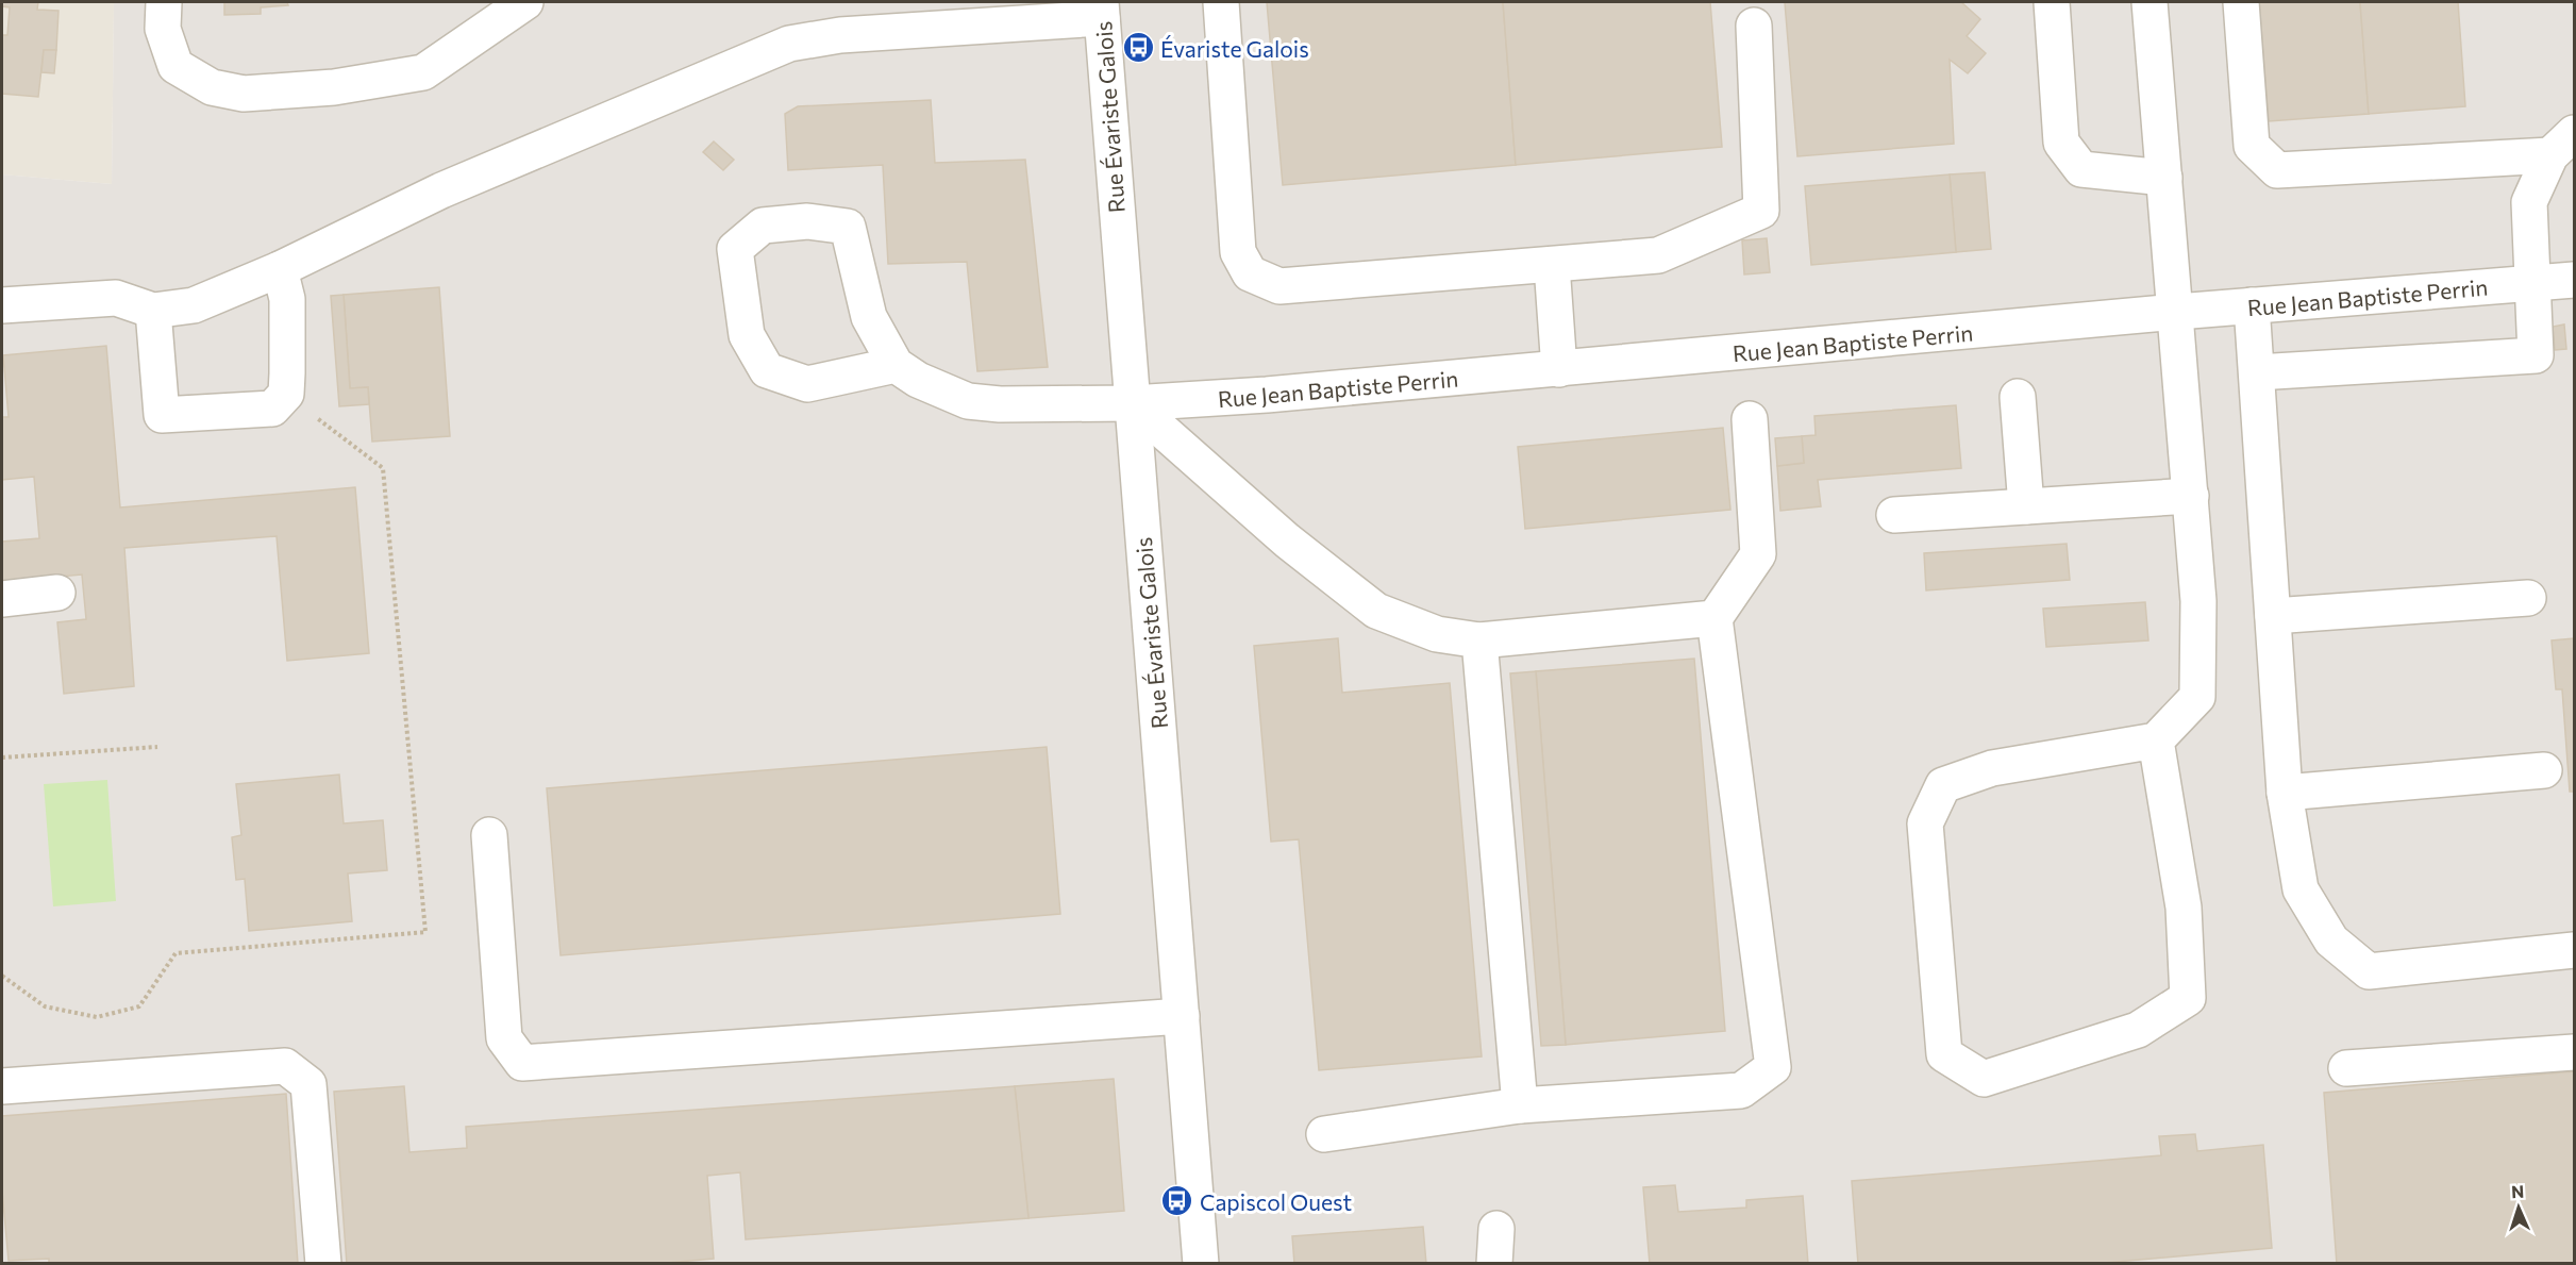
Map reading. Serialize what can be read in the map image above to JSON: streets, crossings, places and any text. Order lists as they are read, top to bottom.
{
  "streets": {
    "street": ["Rue Évariste Galois", "Rue Jean Baptiste Perrin"]
  },
  "crossings": [
    ["Rue Évariste Galois", "Rue Jean Baptiste Perrin"]
  ],
  "places": {
    "bus stop": ["Évariste Galois", "Capiscol Ouest"]
  },
  "north": "top"
}
